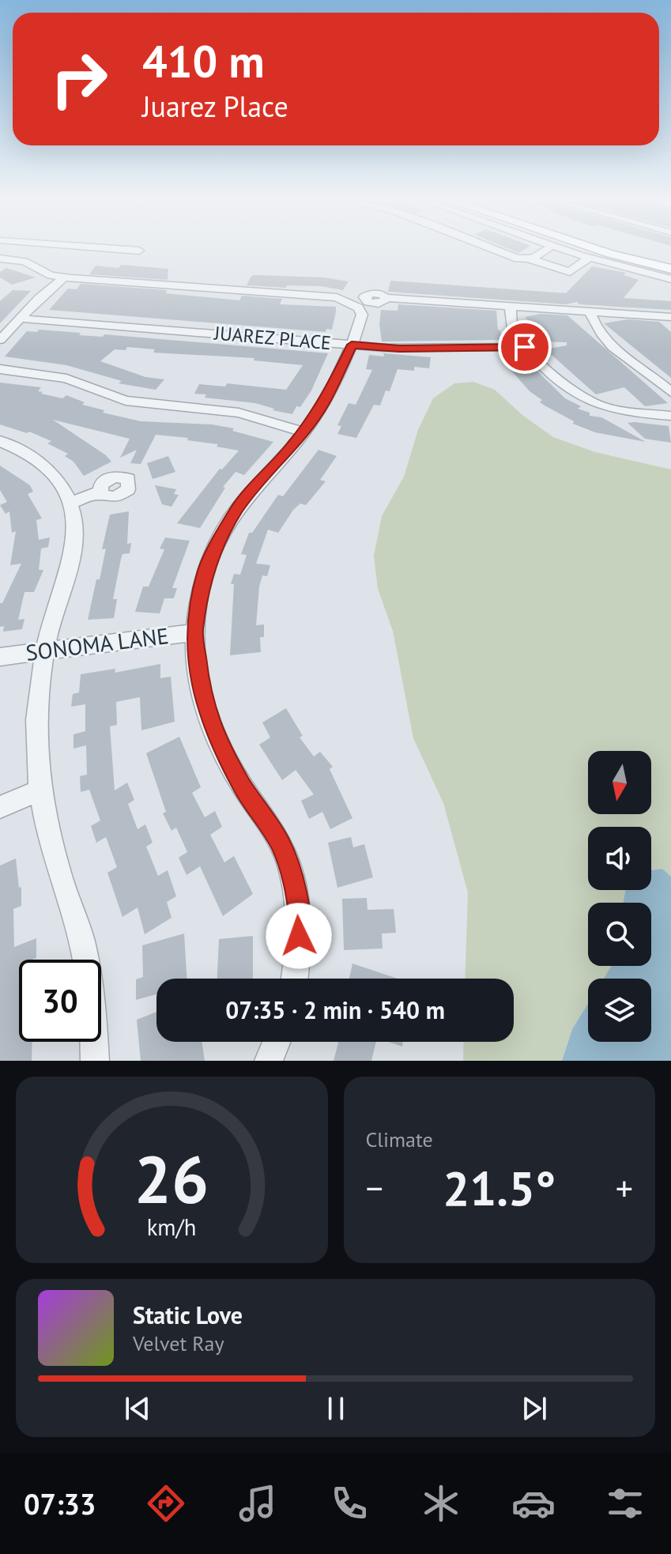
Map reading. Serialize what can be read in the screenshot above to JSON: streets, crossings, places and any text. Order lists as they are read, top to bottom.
{
  "streets": {
    "street": ["JUAREZ PLACE", "SONOMA LANE"]
  },
  "north": "bottom",
  "page": {
    "turn": ["410 m", "Juarez Place"],
    "limit": "30",
    "trip": "07:35 · 2 min · 540 m",
    "tile": "Climate",
    "heat": ["−", "21.5°", "+"],
    "song": ["Static Love", "Velvet Ray"],
    "tabs": "07:33",
    "gauge": ["26", "km/h"]
  }
}
